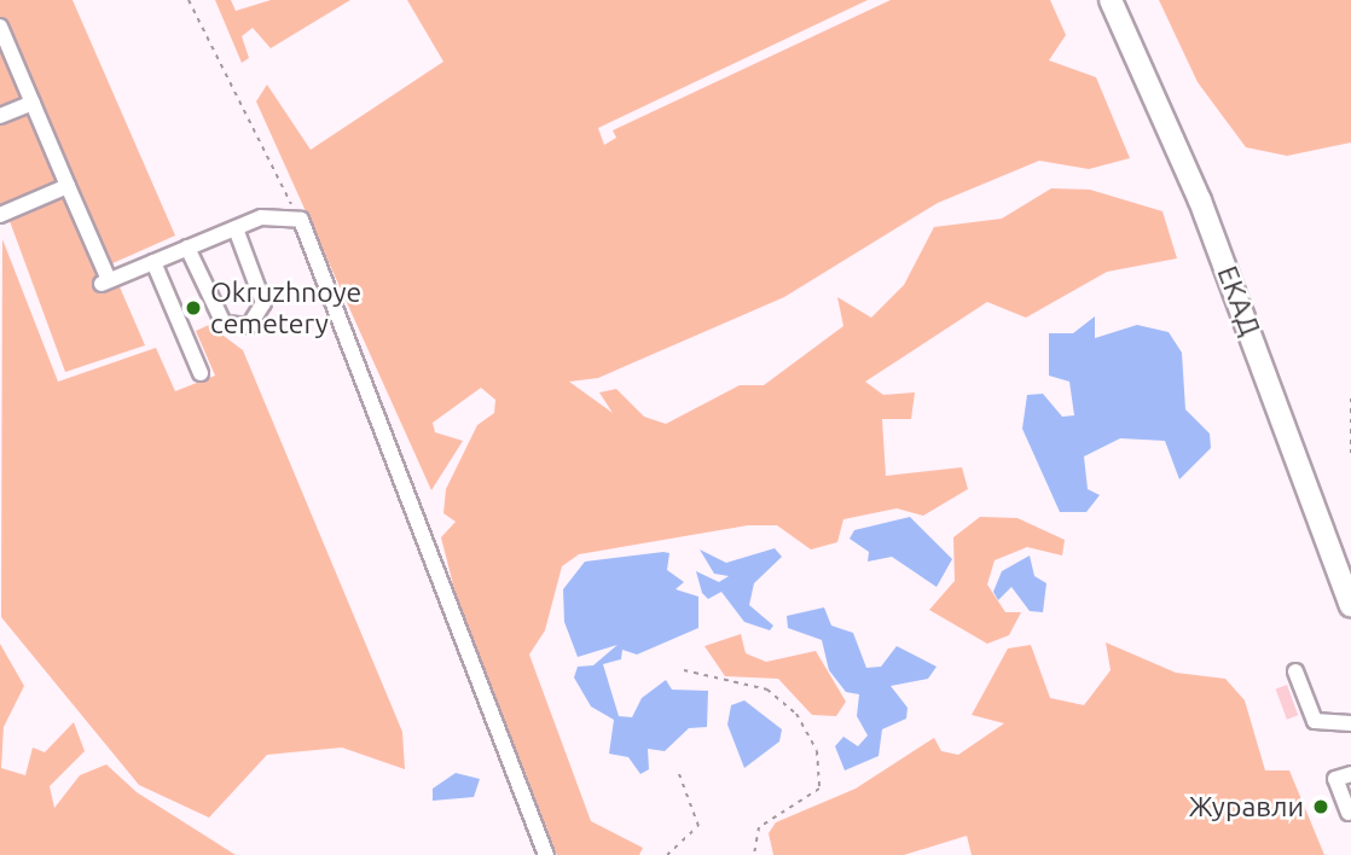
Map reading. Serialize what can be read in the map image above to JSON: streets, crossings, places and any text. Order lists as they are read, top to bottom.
{
  "streets": {
    "highway": ["ЕКАД"]
  },
  "places": ["Okruzhnoye cemetery", "Журавли"]
}
